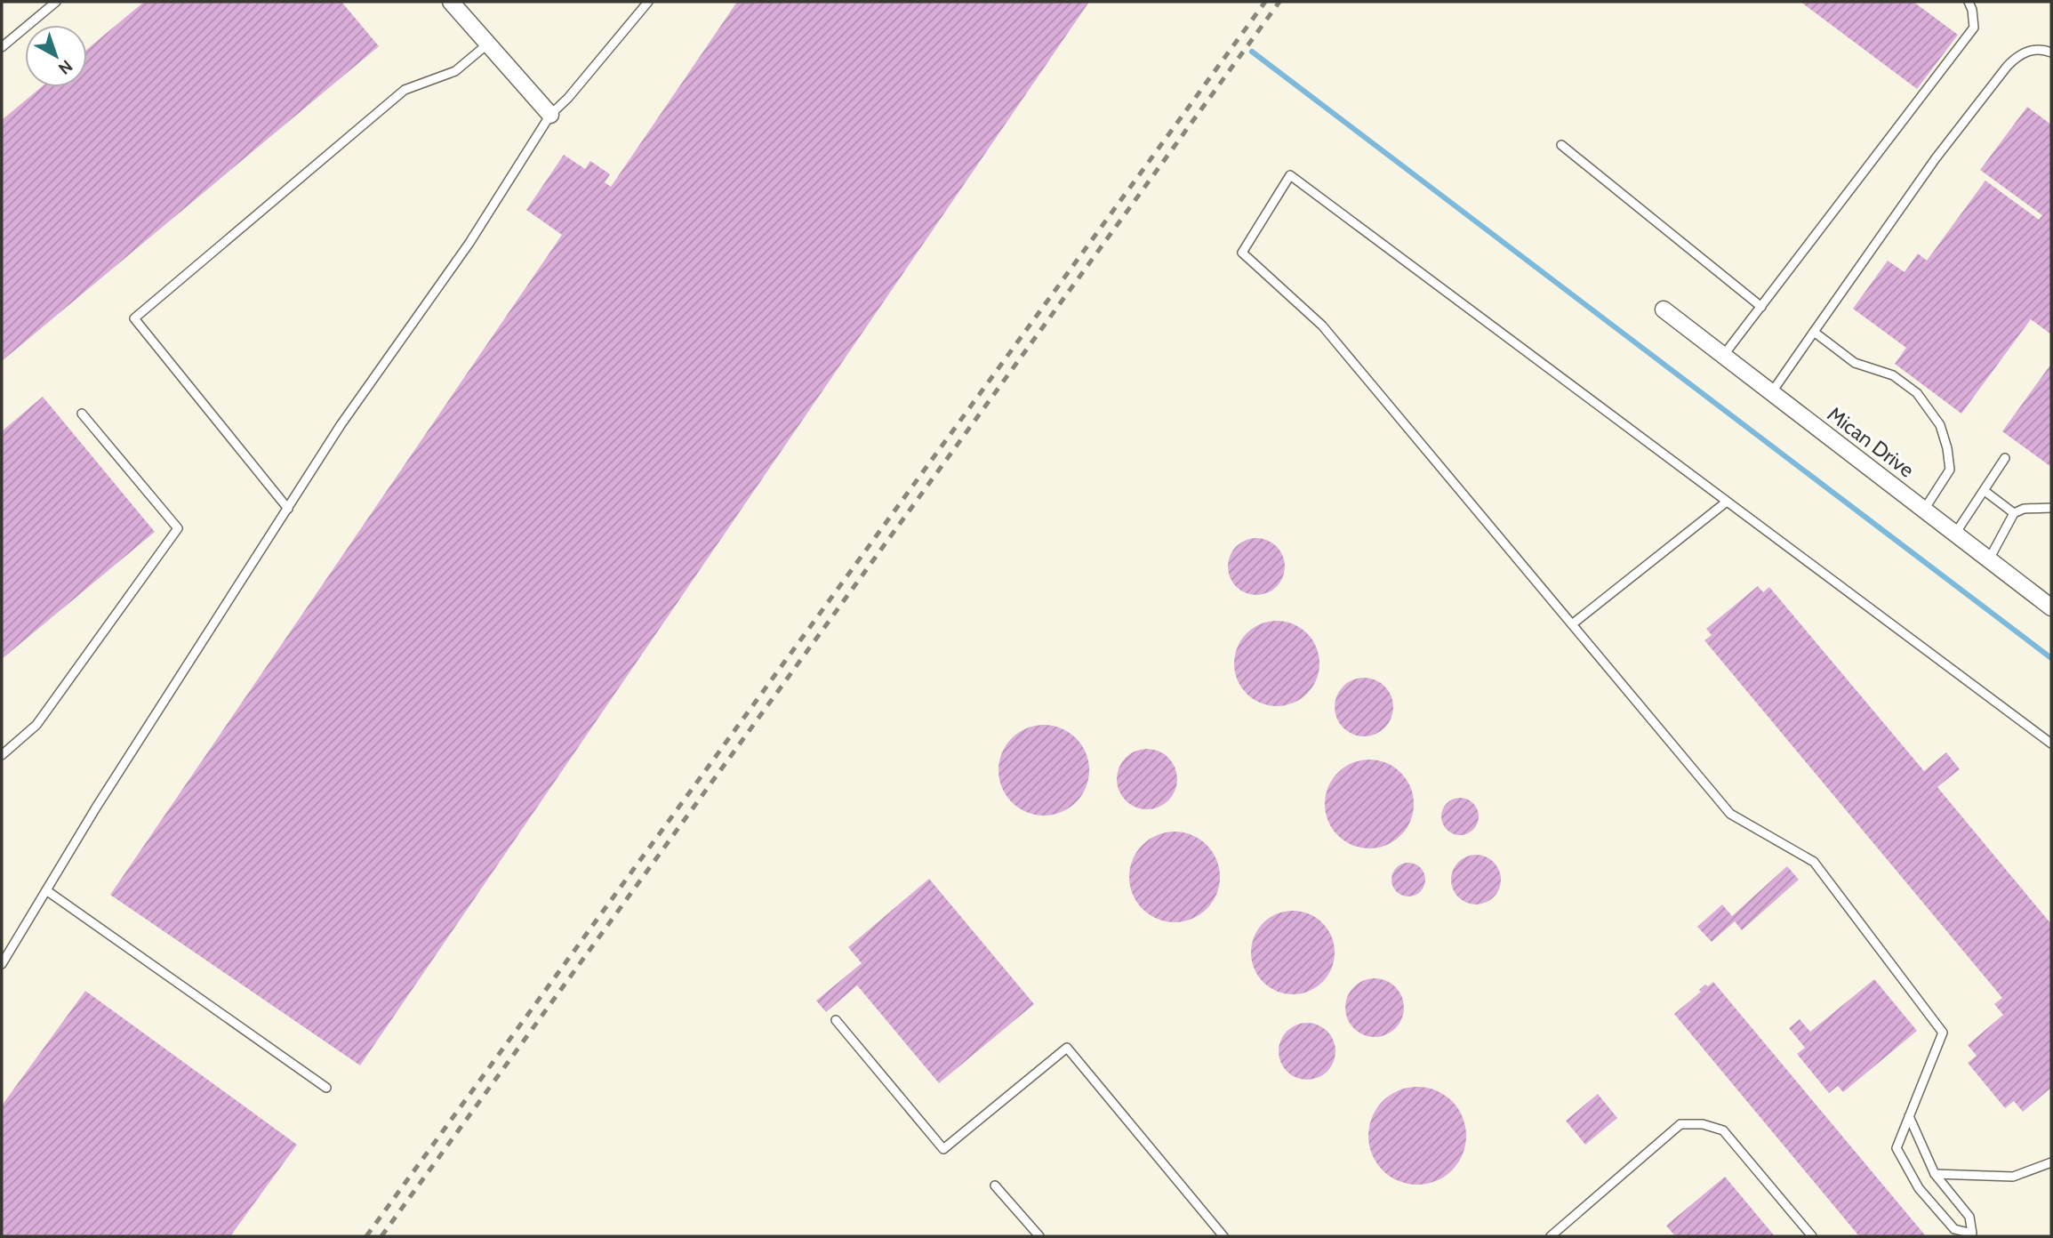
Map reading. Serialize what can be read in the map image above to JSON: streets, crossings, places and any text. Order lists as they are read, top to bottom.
{
  "streets": {
    "street": ["Mican Drive"]
  },
  "north": "bottom right"
}
